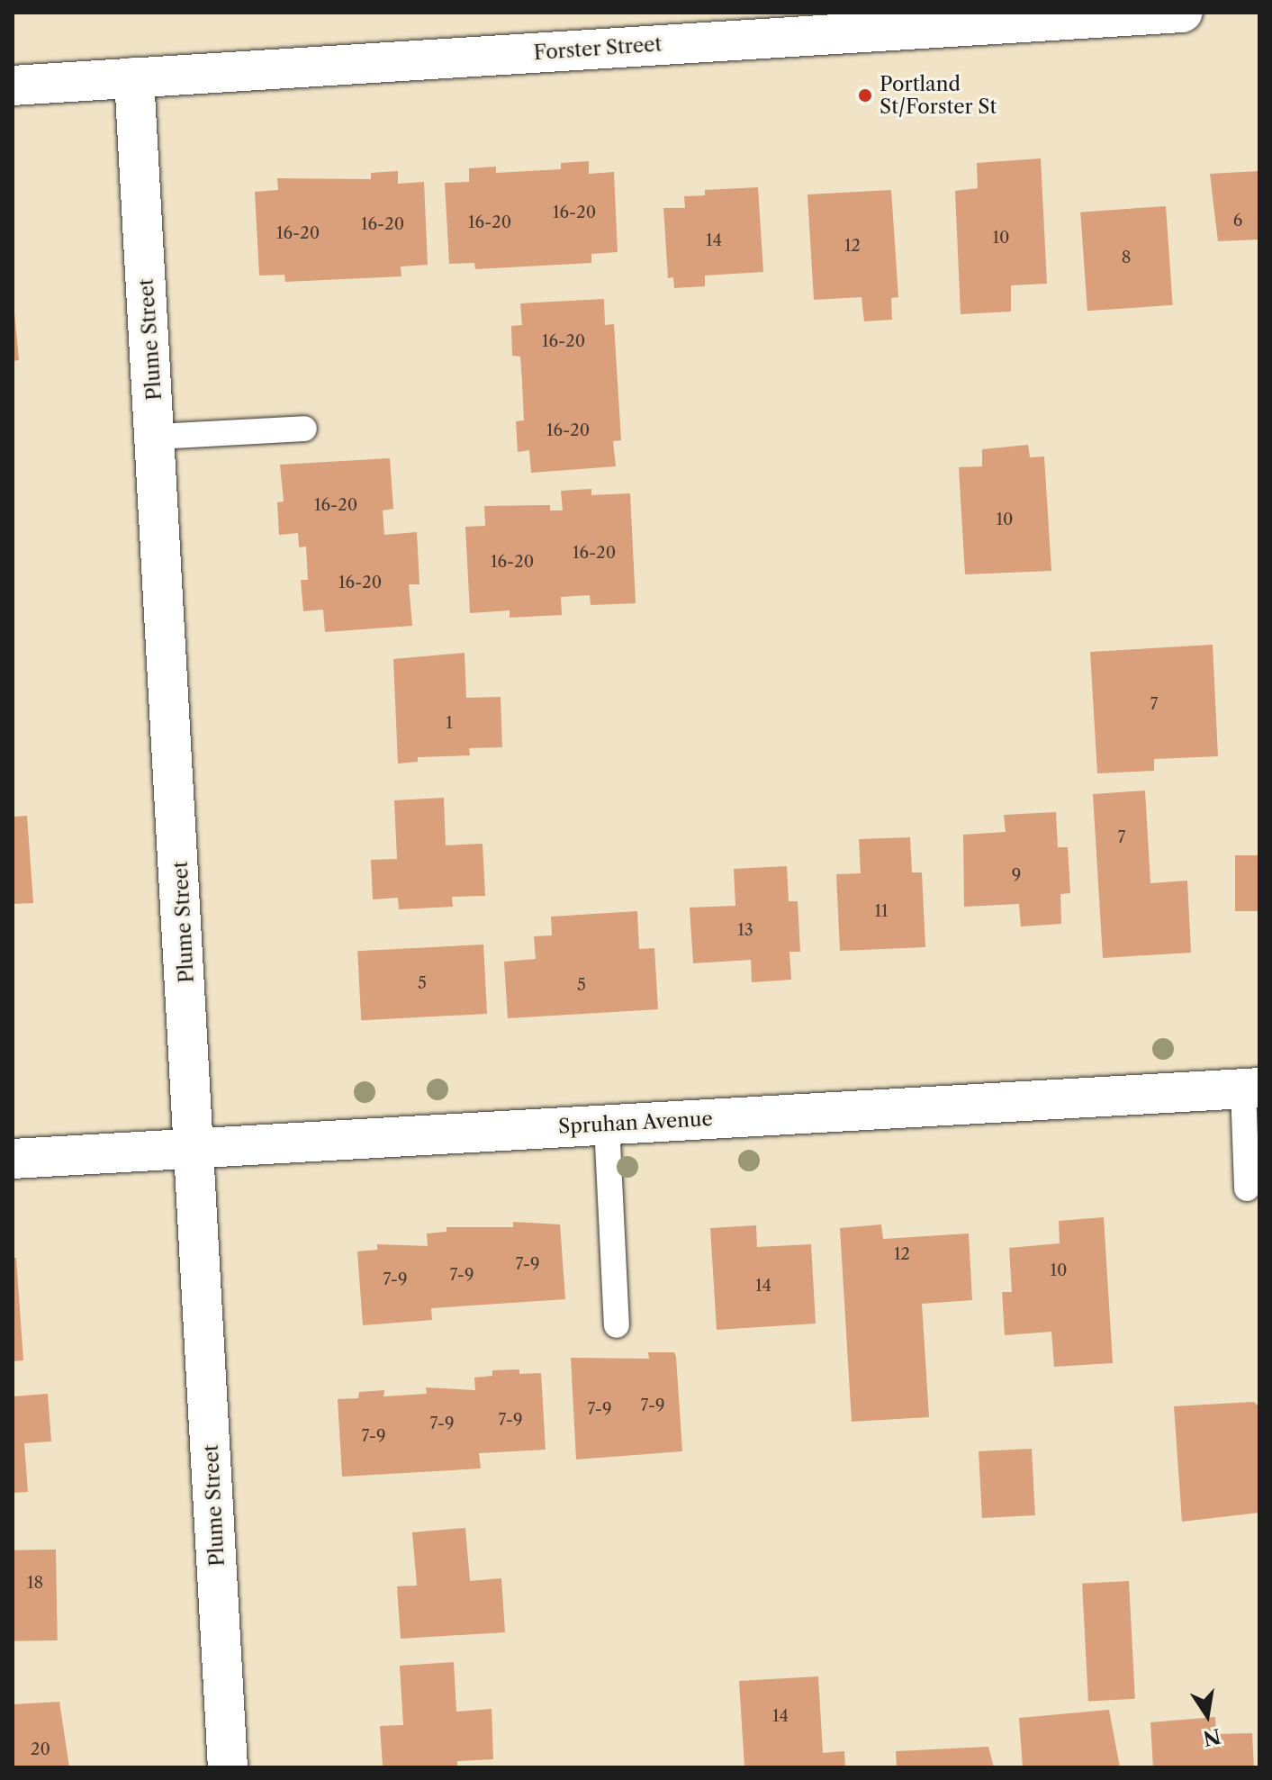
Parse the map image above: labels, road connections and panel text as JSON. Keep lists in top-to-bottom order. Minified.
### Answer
{"streets":{"street":["Forster Street","Plume Street","Spruhan Avenue"]},"crossings":[["Forster Street","Plume Street"],["Plume Street","Spruhan Avenue"]],"places":["Portland St/Forster St"],"house_numbers":["16-20","6","16-20","16-20","16-20","10","14","12","8","16-20","16-20","16-20","10","16-20","16-20","16-20","7","1","7","9","11","13","5","5","12","7-9","10","7-9","7-9","14","7-9","7-9","7-9","7-9","7-9","18","14","20"],"north":"bottom"}
